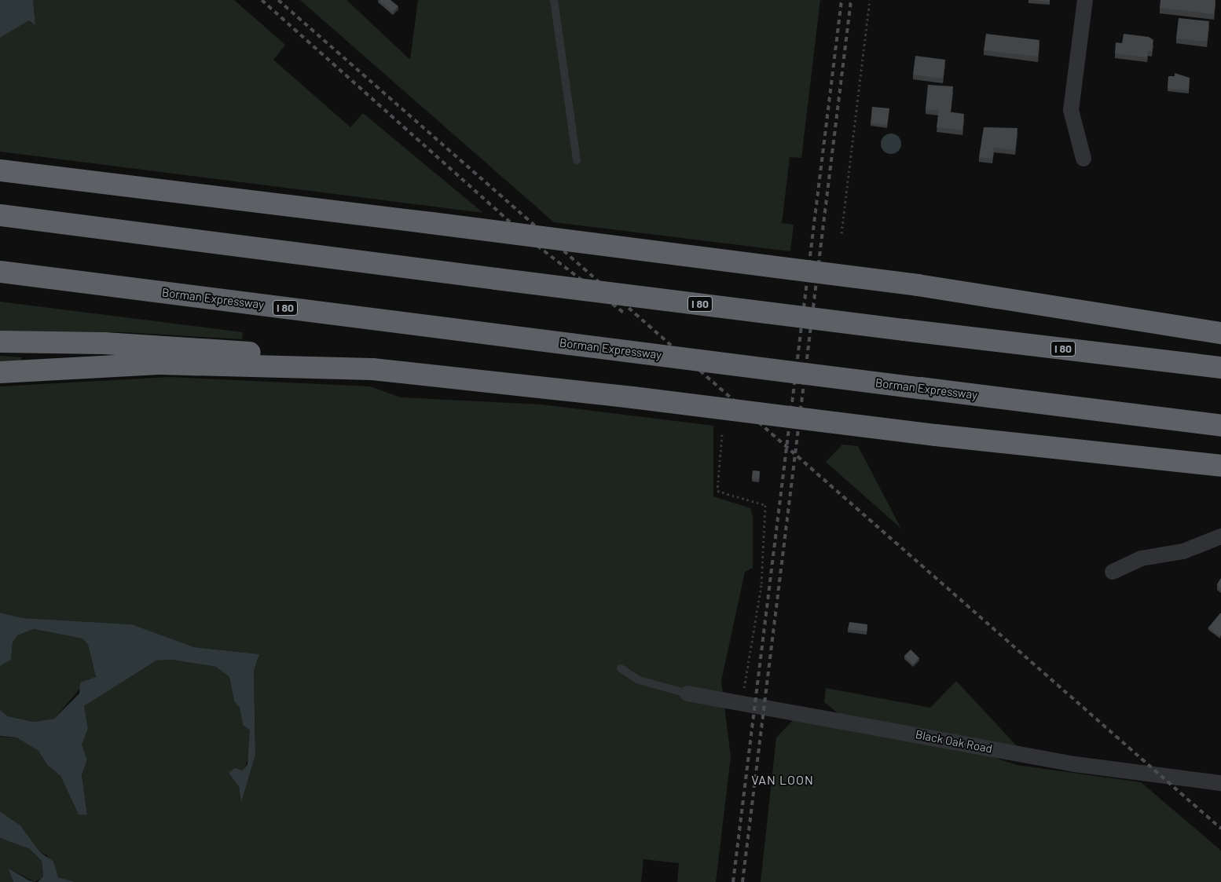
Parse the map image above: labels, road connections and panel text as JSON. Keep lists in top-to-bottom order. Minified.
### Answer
{"streets":{"highway":["Borman Expressway","I 80"],"street":["Black Oak Road"]},"districts":["VAN LOON"]}
